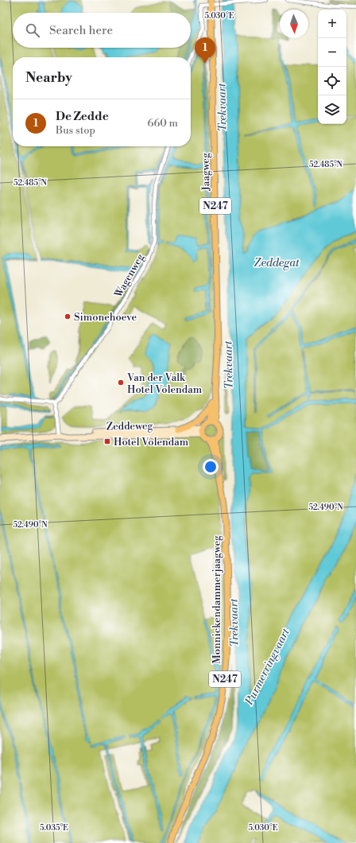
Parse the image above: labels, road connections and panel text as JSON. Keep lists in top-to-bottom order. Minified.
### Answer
{"streets":{"main road":["Jaagweg","N247","Zeddeweg","Monnickendammerjaagweg"],"street":["Wagenweg"]},"crossings":[["Jaagweg","N247"],["N247","Zeddeweg"],["N247","Monnickendammerjaagweg"],["Zeddeweg","Monnickendammerjaagweg"]],"water":["Trekvaart","Zeddegat","Purmerringvaart"],"places":{"other":["Simonehoeve","Van der Valk Hotel Volendam"],"transit":["Hotel Volendam"]},"north":"bottom","page":{"map_buttons":["+","−"],"search":"Search here","pins":"1","heading":"Nearby","list":[{"mark":"1","name":"De Zedde","note":"Bus stop","value":"660 m"}]},"coordinates":["5.030°E","52.485°N","52.490°N","5.035°E"]}
